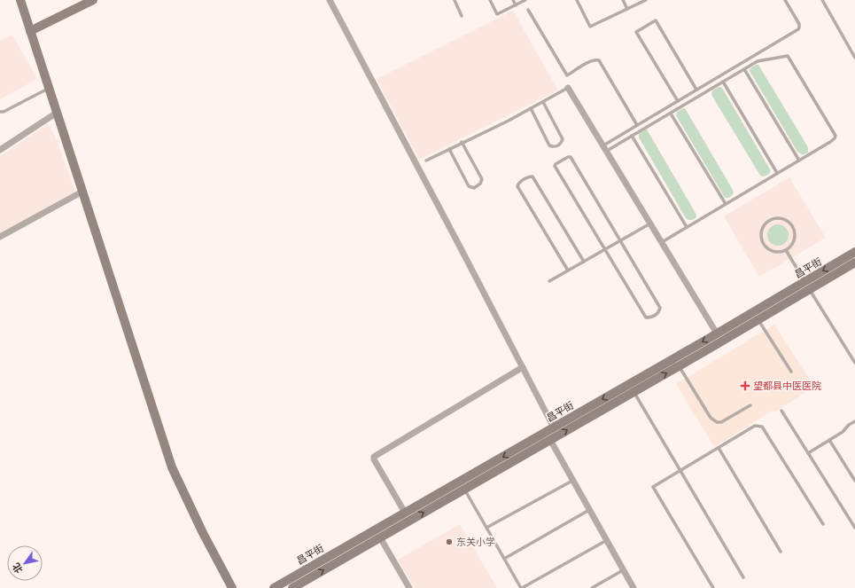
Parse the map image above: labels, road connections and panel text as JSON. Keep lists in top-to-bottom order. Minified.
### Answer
{"streets":{"street":["昌平街"]},"places":{"health":["望都县中医医院"],"other":["东关小学"]},"north":"bottom left"}
